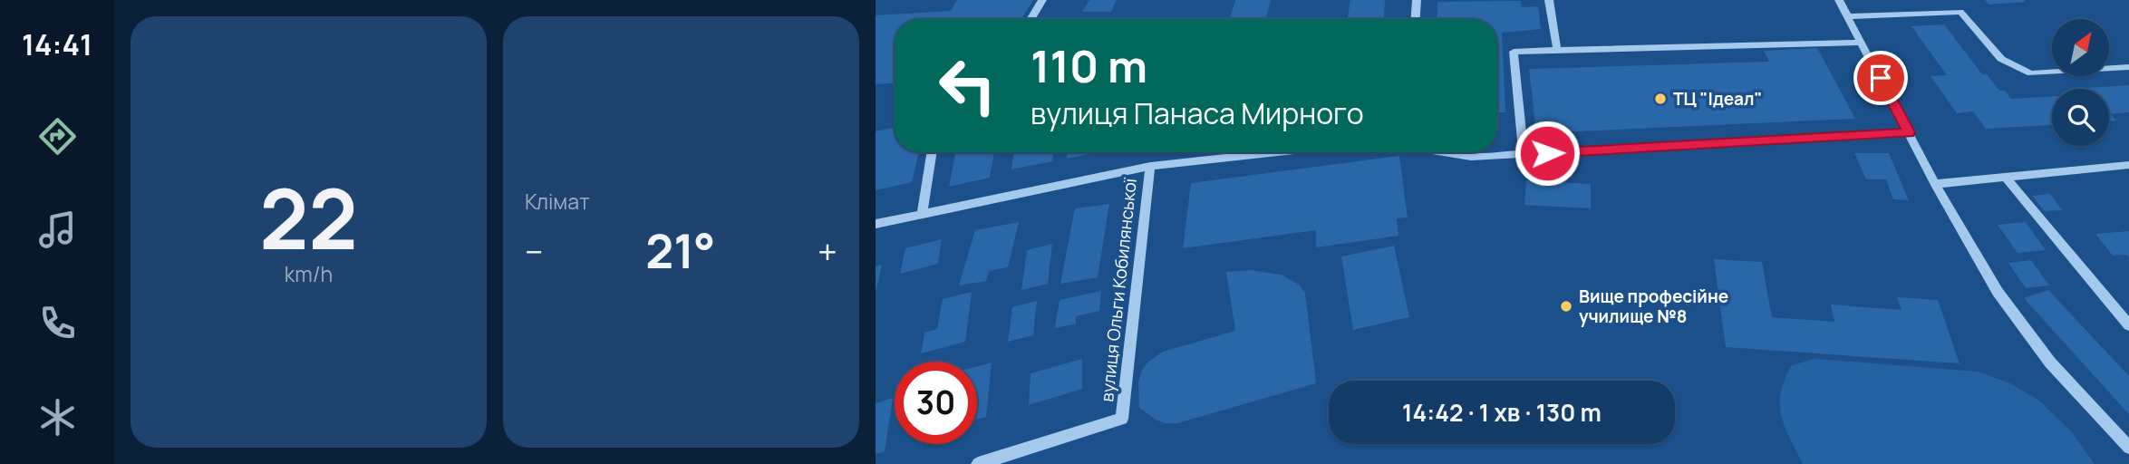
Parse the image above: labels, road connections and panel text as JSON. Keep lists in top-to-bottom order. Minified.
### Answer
{"streets":{"street":["вулиця Ольги Кобилянської"]},"places":["ТЦ \"Ідеал\"","Вище професійне училище №8"],"north":"top right","page":{"tabs":"14:41","tile":[["22","km/h"],"Клімат"],"turn":["110 m","вулиця Панаса Мирного"],"heat":["−","21°","+"],"limit":"30","trip":"14:42 · 1 хв · 130 m"}}
